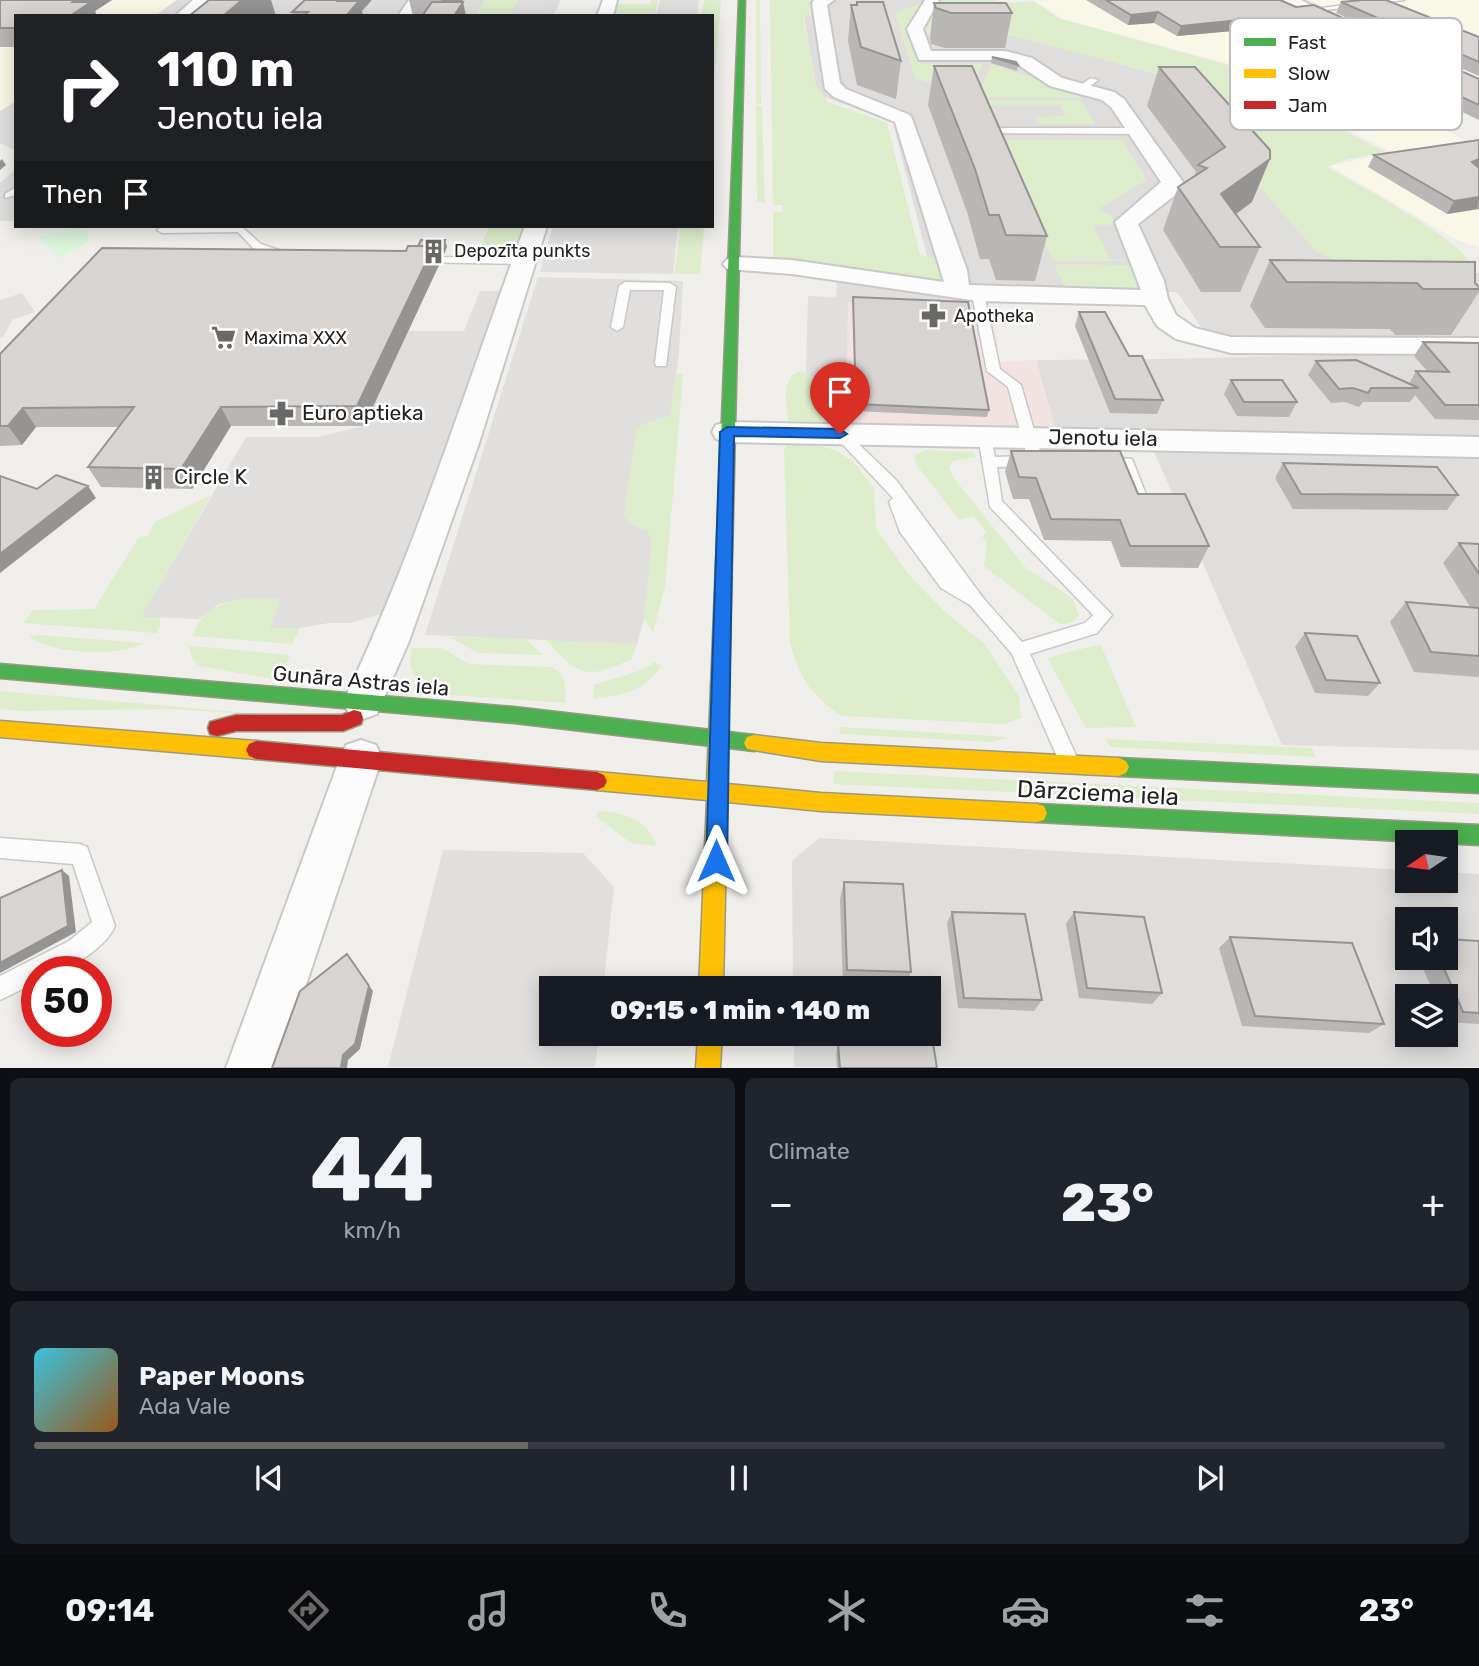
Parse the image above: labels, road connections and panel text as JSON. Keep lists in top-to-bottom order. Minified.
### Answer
{"streets":{"main road":["Gunāra Astras iela","Dārzciema iela"],"street":["Jenotu iela"]},"crossings":[["Gunāra Astras iela","Dārzciema iela"]],"places":{"building":["Depozīta punkts","Circle K"],"pharmacy":["Apotheka","Euro aptieka"],"supermarket":["Maxima XXX"]},"legend":["Fast","Slow","Jam"],"north":"left","page":{"turn":["110 m","Jenotu iela"],"then":"Then","limit":"50","trip":"09:15 · 1 min · 140 m","tile":[["44","km/h"],"Climate"],"heat":["−","23°","+"],"song":["Paper Moons","Ada Vale"],"tabs":["09:14","23°"]}}
